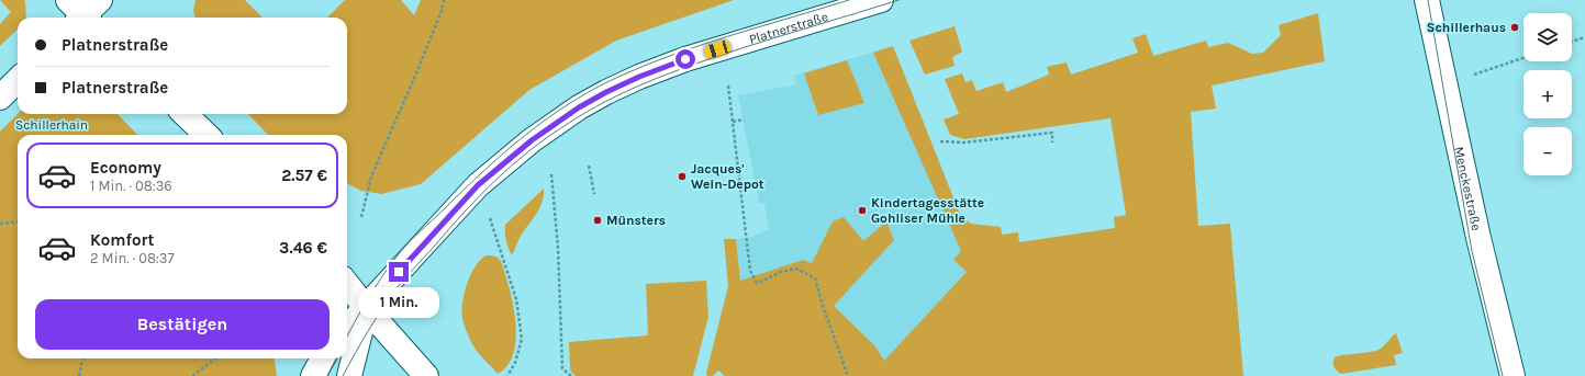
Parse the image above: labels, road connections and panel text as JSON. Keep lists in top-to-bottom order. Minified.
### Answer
{"streets":{"main road":["Platnerstraße","Menckestraße"]},"parks":["Schillerhain"],"places":["Schillerhaus","Jacques' Wein-Depot","Kindertagesstätte Gohliser Mühle","Münsters"],"page":{"map_buttons":["+","−"],"banner":["Platnerstraße","Platnerstraße"],"list":[{"name":"Economy","note":"1 Min. · 08:36","value":"2.57 €"},{"name":"Komfort","note":"2 Min. · 08:37","value":"3.46 €"}],"bubble":"1 Min.","buttons":"Bestätigen"}}
